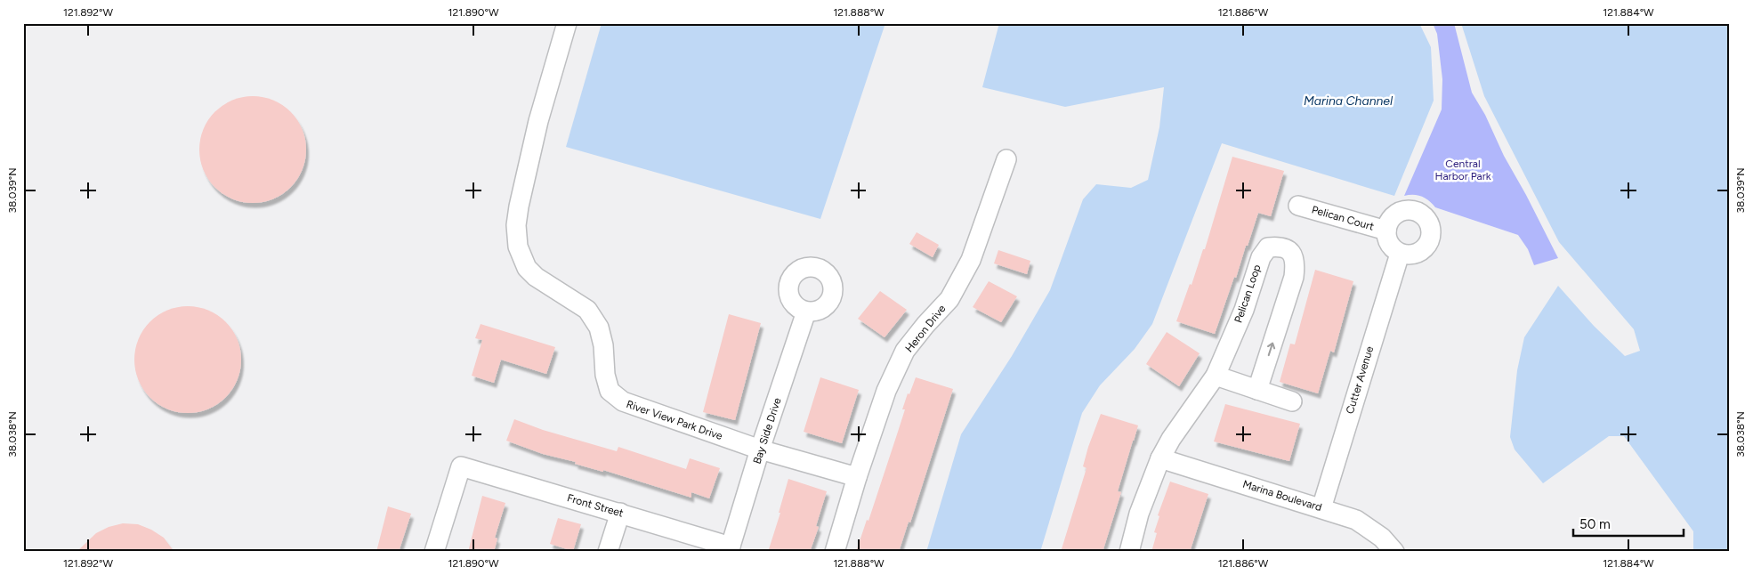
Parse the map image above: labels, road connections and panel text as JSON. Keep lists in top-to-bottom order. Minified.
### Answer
{"streets":{"street":["Pelican Court","Pelican Loop","Heron Drive","Cutter Avenue","River View Park Drive","Bay Side Drive","Marina Boulevard","Front Street"]},"crossings":[["Pelican Court","Cutter Avenue"],["Pelican Loop","Marina Boulevard"],["Heron Drive","River View Park Drive"],["Cutter Avenue","Marina Boulevard"],["River View Park Drive","Bay Side Drive"],["Bay Side Drive","Front Street"]],"water":["Marina Channel"],"parks":["Central Harbor Park"],"scale_bar":"50 m","coordinates":["121.892°W","121.890°W","121.888°W","121.886°W","121.884°W","38.039°N","38.038°N"]}
